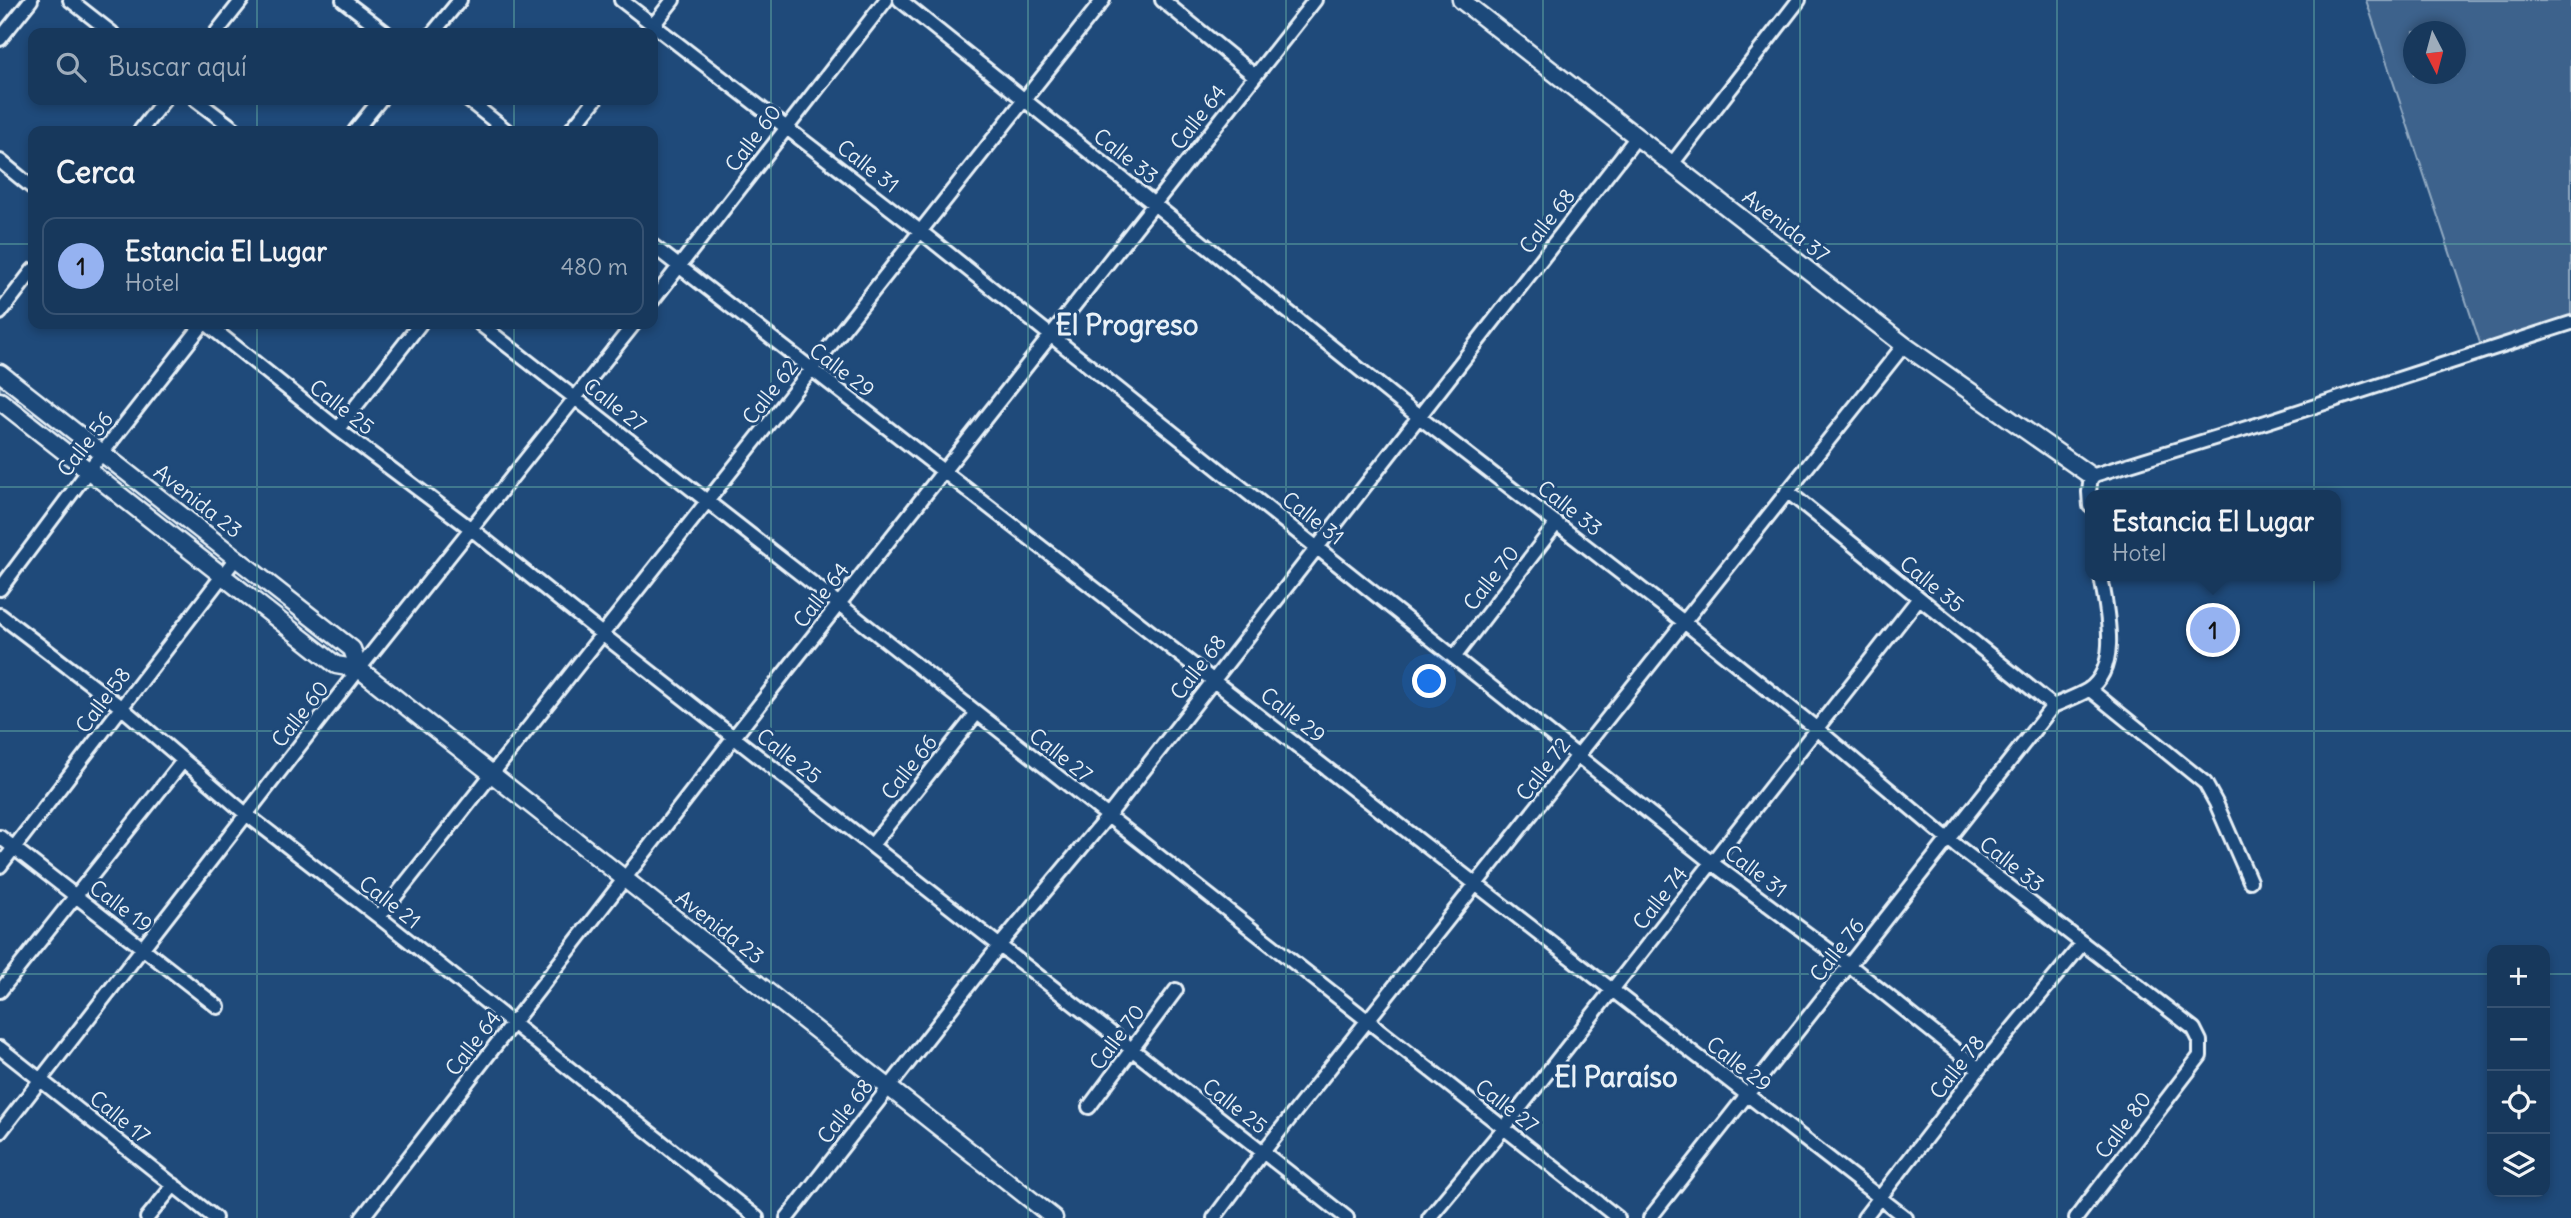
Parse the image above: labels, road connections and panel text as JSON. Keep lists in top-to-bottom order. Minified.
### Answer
{"streets":{"street":["Calle 64","Calle 60","Calle 33","Calle 31","Calle 68","Avenida 37","Calle 29","Calle 62","Calle 27","Calle 25","Calle 56","Avenida 23","Calle 70","Calle 35","Calle 58","Calle 66","Calle 72","Calle 74","Calle 21","Calle 19","Calle 76","Calle 78","Calle 17","Calle 80"]},"crossings":[["Calle 64","Calle 33"],["Calle 64","Calle 31"],["Calle 64","Calle 29"],["Calle 64","Calle 27"],["Calle 64","Calle 25"],["Calle 64","Avenida 23"],["Calle 64","Calle 21"],["Calle 60","Calle 31"],["Calle 60","Calle 29"],["Calle 60","Calle 27"],["Calle 60","Calle 25"],["Calle 60","Avenida 23"],["Calle 60","Calle 21"],["Calle 60","Calle 19"],["Calle 60","Calle 17"],["Calle 33","Calle 68"],["Calle 33","Calle 62"],["Calle 33","Calle 70"],["Calle 33","Calle 72"],["Calle 33","Calle 74"],["Calle 33","Calle 76"],["Calle 33","Calle 78"],["Calle 33","Calle 80"],["Calle 31","Calle 68"],["Calle 31","Calle 62"],["Calle 31","Calle 70"],["Calle 31","Calle 72"],["Calle 31","Calle 74"],["Calle 31","Calle 76"],["Calle 31","Calle 78"],["Calle 68","Avenida 37"],["Calle 68","Calle 29"],["Calle 68","Calle 27"],["Calle 68","Calle 25"],["Calle 68","Avenida 23"],["Avenida 37","Calle 72"],["Calle 29","Calle 62"],["Calle 29","Calle 72"],["Calle 29","Calle 74"],["Calle 29","Calle 76"],["Calle 29","Calle 78"],["Calle 62","Calle 27"],["Calle 62","Calle 25"],["Calle 62","Avenida 23"],["Calle 62","Calle 21"],["Calle 27","Calle 66"],["Calle 27","Calle 72"],["Calle 27","Calle 74"],["Calle 25","Calle 70"],["Calle 25","Calle 66"],["Calle 25","Calle 72"],["Calle 56","Avenida 23"],["Avenida 23","Calle 58"],["Calle 35","Calle 72"],["Calle 35","Calle 74"],["Calle 35","Calle 76"],["Calle 58","Calle 21"],["Calle 58","Calle 19"]],"districts":["El Progreso","El Paraíso"],"north":"bottom","page":{"search":"Buscar aquí","heading":"Cerca","list":[{"mark":"1","name":"Estancia El Lugar","note":"Hotel","value":"480 m"}],"popup":["Estancia El Lugar","Hotel"],"pins":"1","map_buttons":["+","−"]}}
